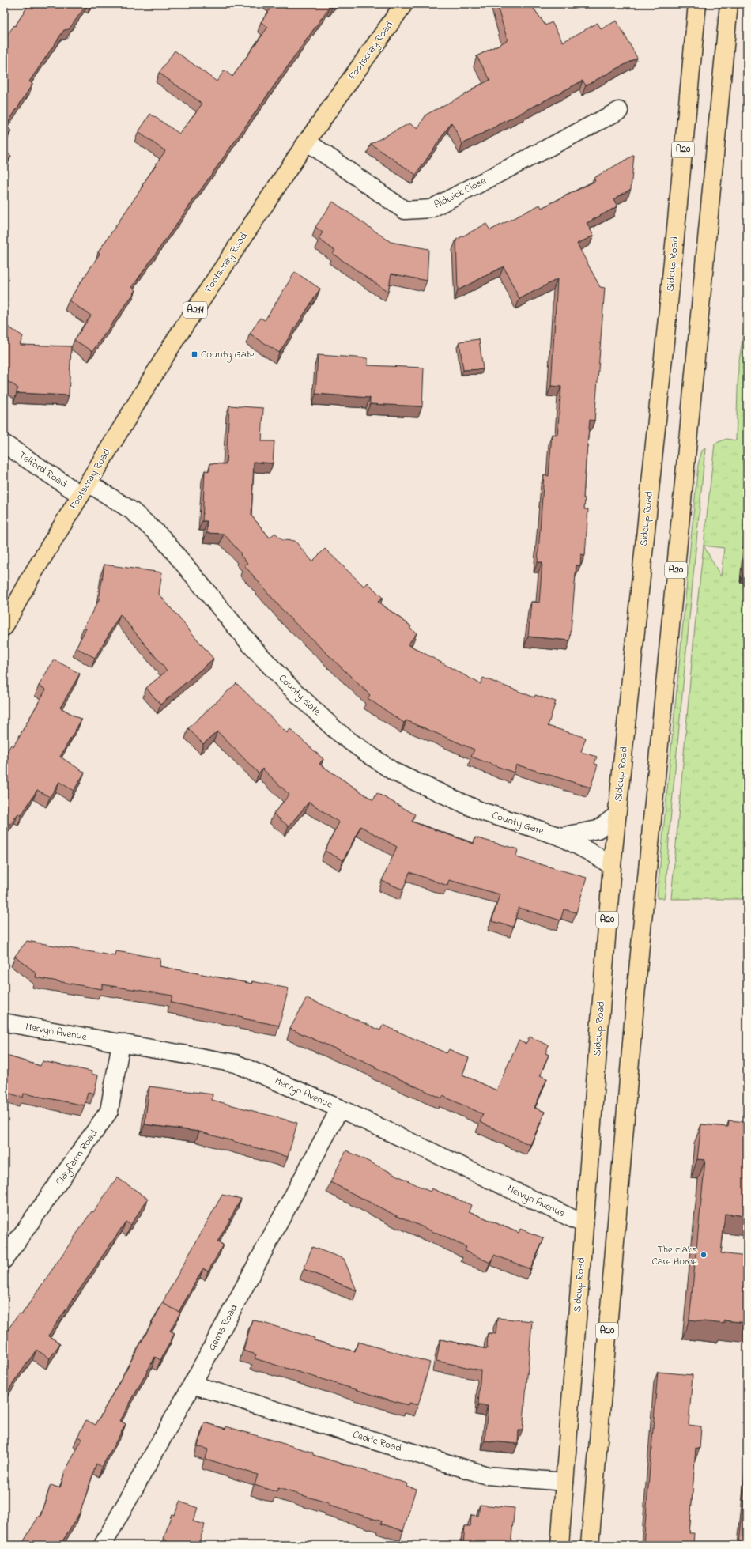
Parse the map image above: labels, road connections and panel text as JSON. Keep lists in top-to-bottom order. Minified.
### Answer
{"streets":{"main road":["Footscray Road","A20","Sidcup Road","A211"],"street":["Aldwick Close","Telford Road","County Gate","Mervyn Avenue","Clayfarm Road","Gerda Road","Cedric Road"]},"crossings":[["Footscray Road","Aldwick Close"],["Footscray Road","Telford Road"],["Footscray Road","County Gate"],["Sidcup Road","County Gate"],["Sidcup Road","Mervyn Avenue"],["Sidcup Road","Cedric Road"],["Telford Road","County Gate"],["Mervyn Avenue","Clayfarm Road"],["Mervyn Avenue","Gerda Road"],["Gerda Road","Cedric Road"]],"places":{"transit":["County Gate"],"other":["The Oaks Care Home"]}}
